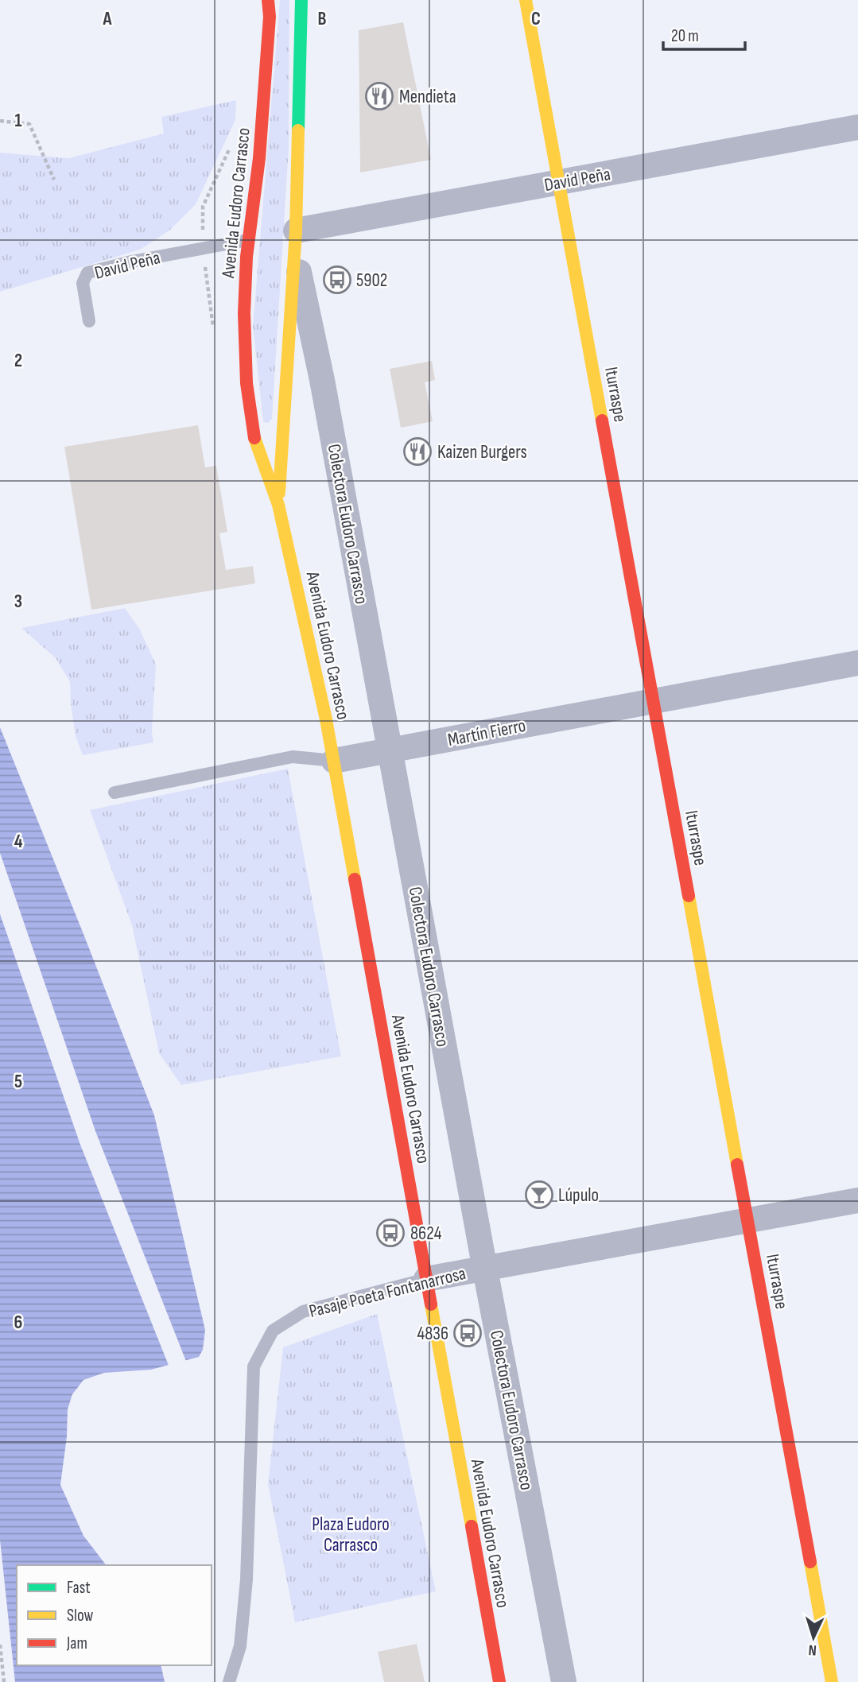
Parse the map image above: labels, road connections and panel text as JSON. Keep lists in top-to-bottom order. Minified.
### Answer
{"streets":{"main road":["Avenida Eudoro Carrasco","Iturraspe"],"street":["David Peña","Colectora Eudoro Carrasco","Martín Fierro","Pasaje Poeta Fontanarrosa"]},"crossings":[["David Peña","Avenida Eudoro Carrasco"],["David Peña","Iturraspe"],["David Peña","Colectora Eudoro Carrasco"],["Avenida Eudoro Carrasco","Colectora Eudoro Carrasco"],["Avenida Eudoro Carrasco","Martín Fierro"],["Avenida Eudoro Carrasco","Pasaje Poeta Fontanarrosa"],["Iturraspe","Martín Fierro"],["Iturraspe","Pasaje Poeta Fontanarrosa"],["Colectora Eudoro Carrasco","Martín Fierro"],["Colectora Eudoro Carrasco","Pasaje Poeta Fontanarrosa"]],"parks":["Plaza Eudoro Carrasco"],"places":{"restaurant":["Mendieta","Kaizen Burgers"],"bus stop":["5902","8624","4836"],"bar":["Lúpulo"]},"legend":["Fast","Slow","Jam"],"scale_bar":"20 m","north":"bottom","grid":{"columns":["A","B","C"],"rows":["1","2","3","4","5","6"]}}
